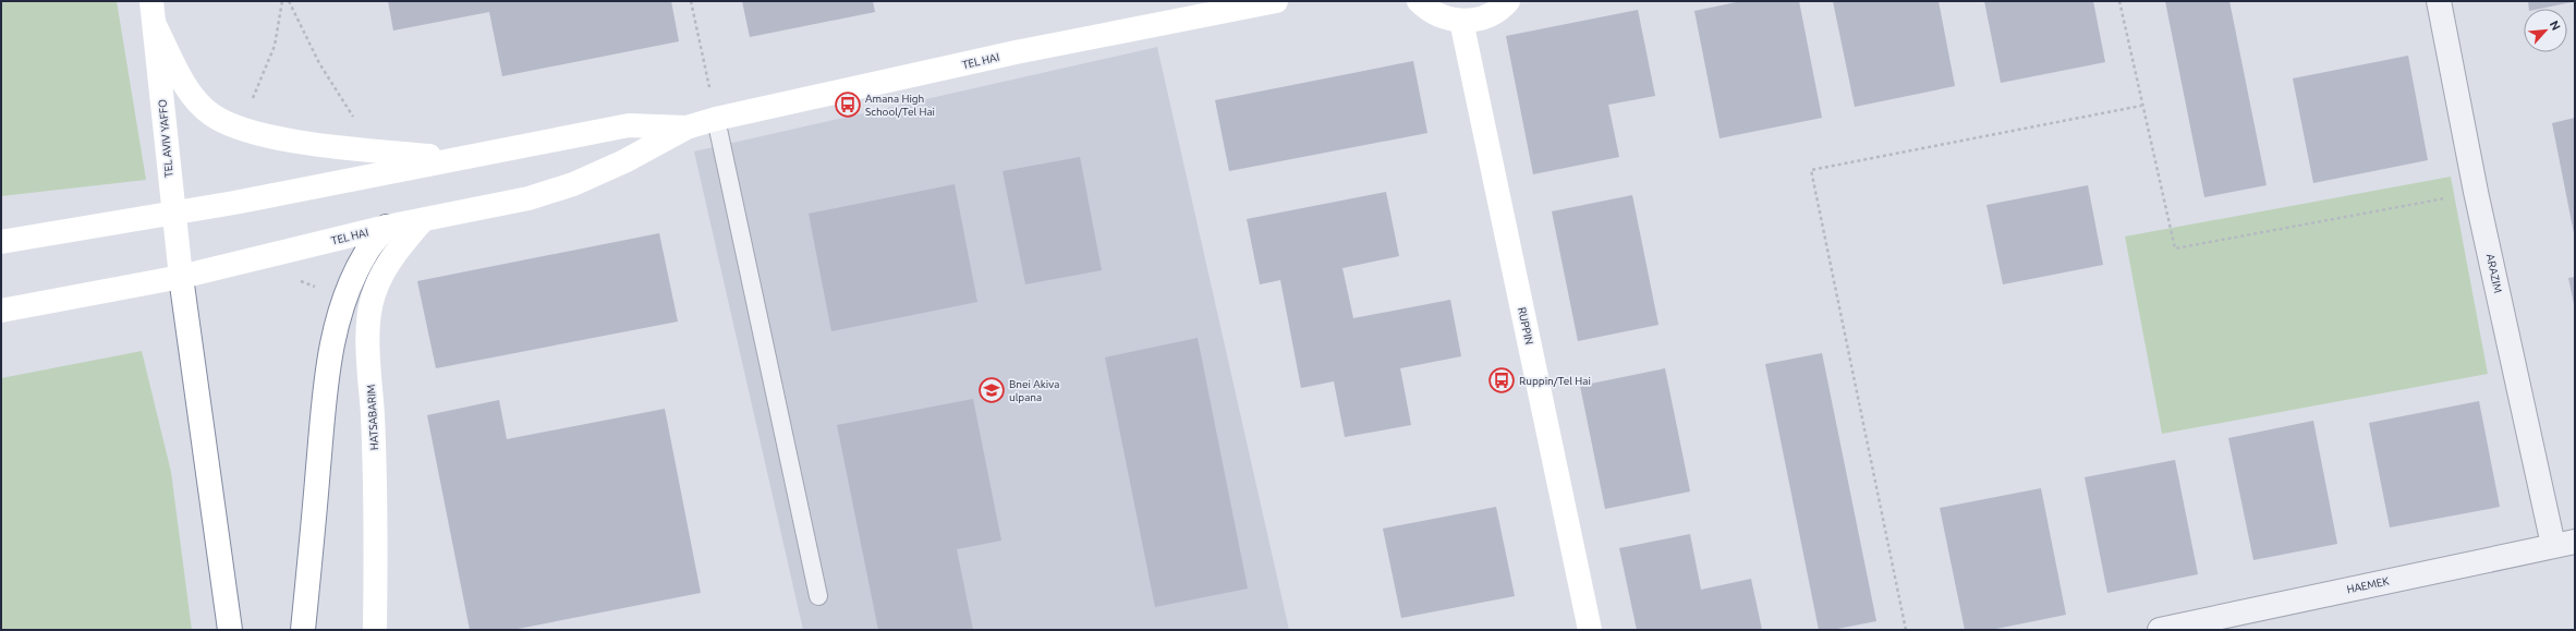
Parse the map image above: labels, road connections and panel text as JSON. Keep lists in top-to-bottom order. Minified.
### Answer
{"streets":{"main road":["TEL HAI","TEL AVIV YAFFO","RUPPIN","HATSABARIM"],"street":["ARAZIM","HAEMEK"]},"crossings":[["TEL HAI","TEL AVIV YAFFO"],["TEL HAI","HATSABARIM"],["ARAZIM","HAEMEK"]],"places":{"bus stop":["Amana High School/Tel Hai","Ruppin/Tel Hai"],"school or university":["Bnei Akiva ulpana"]},"north":"top right"}
